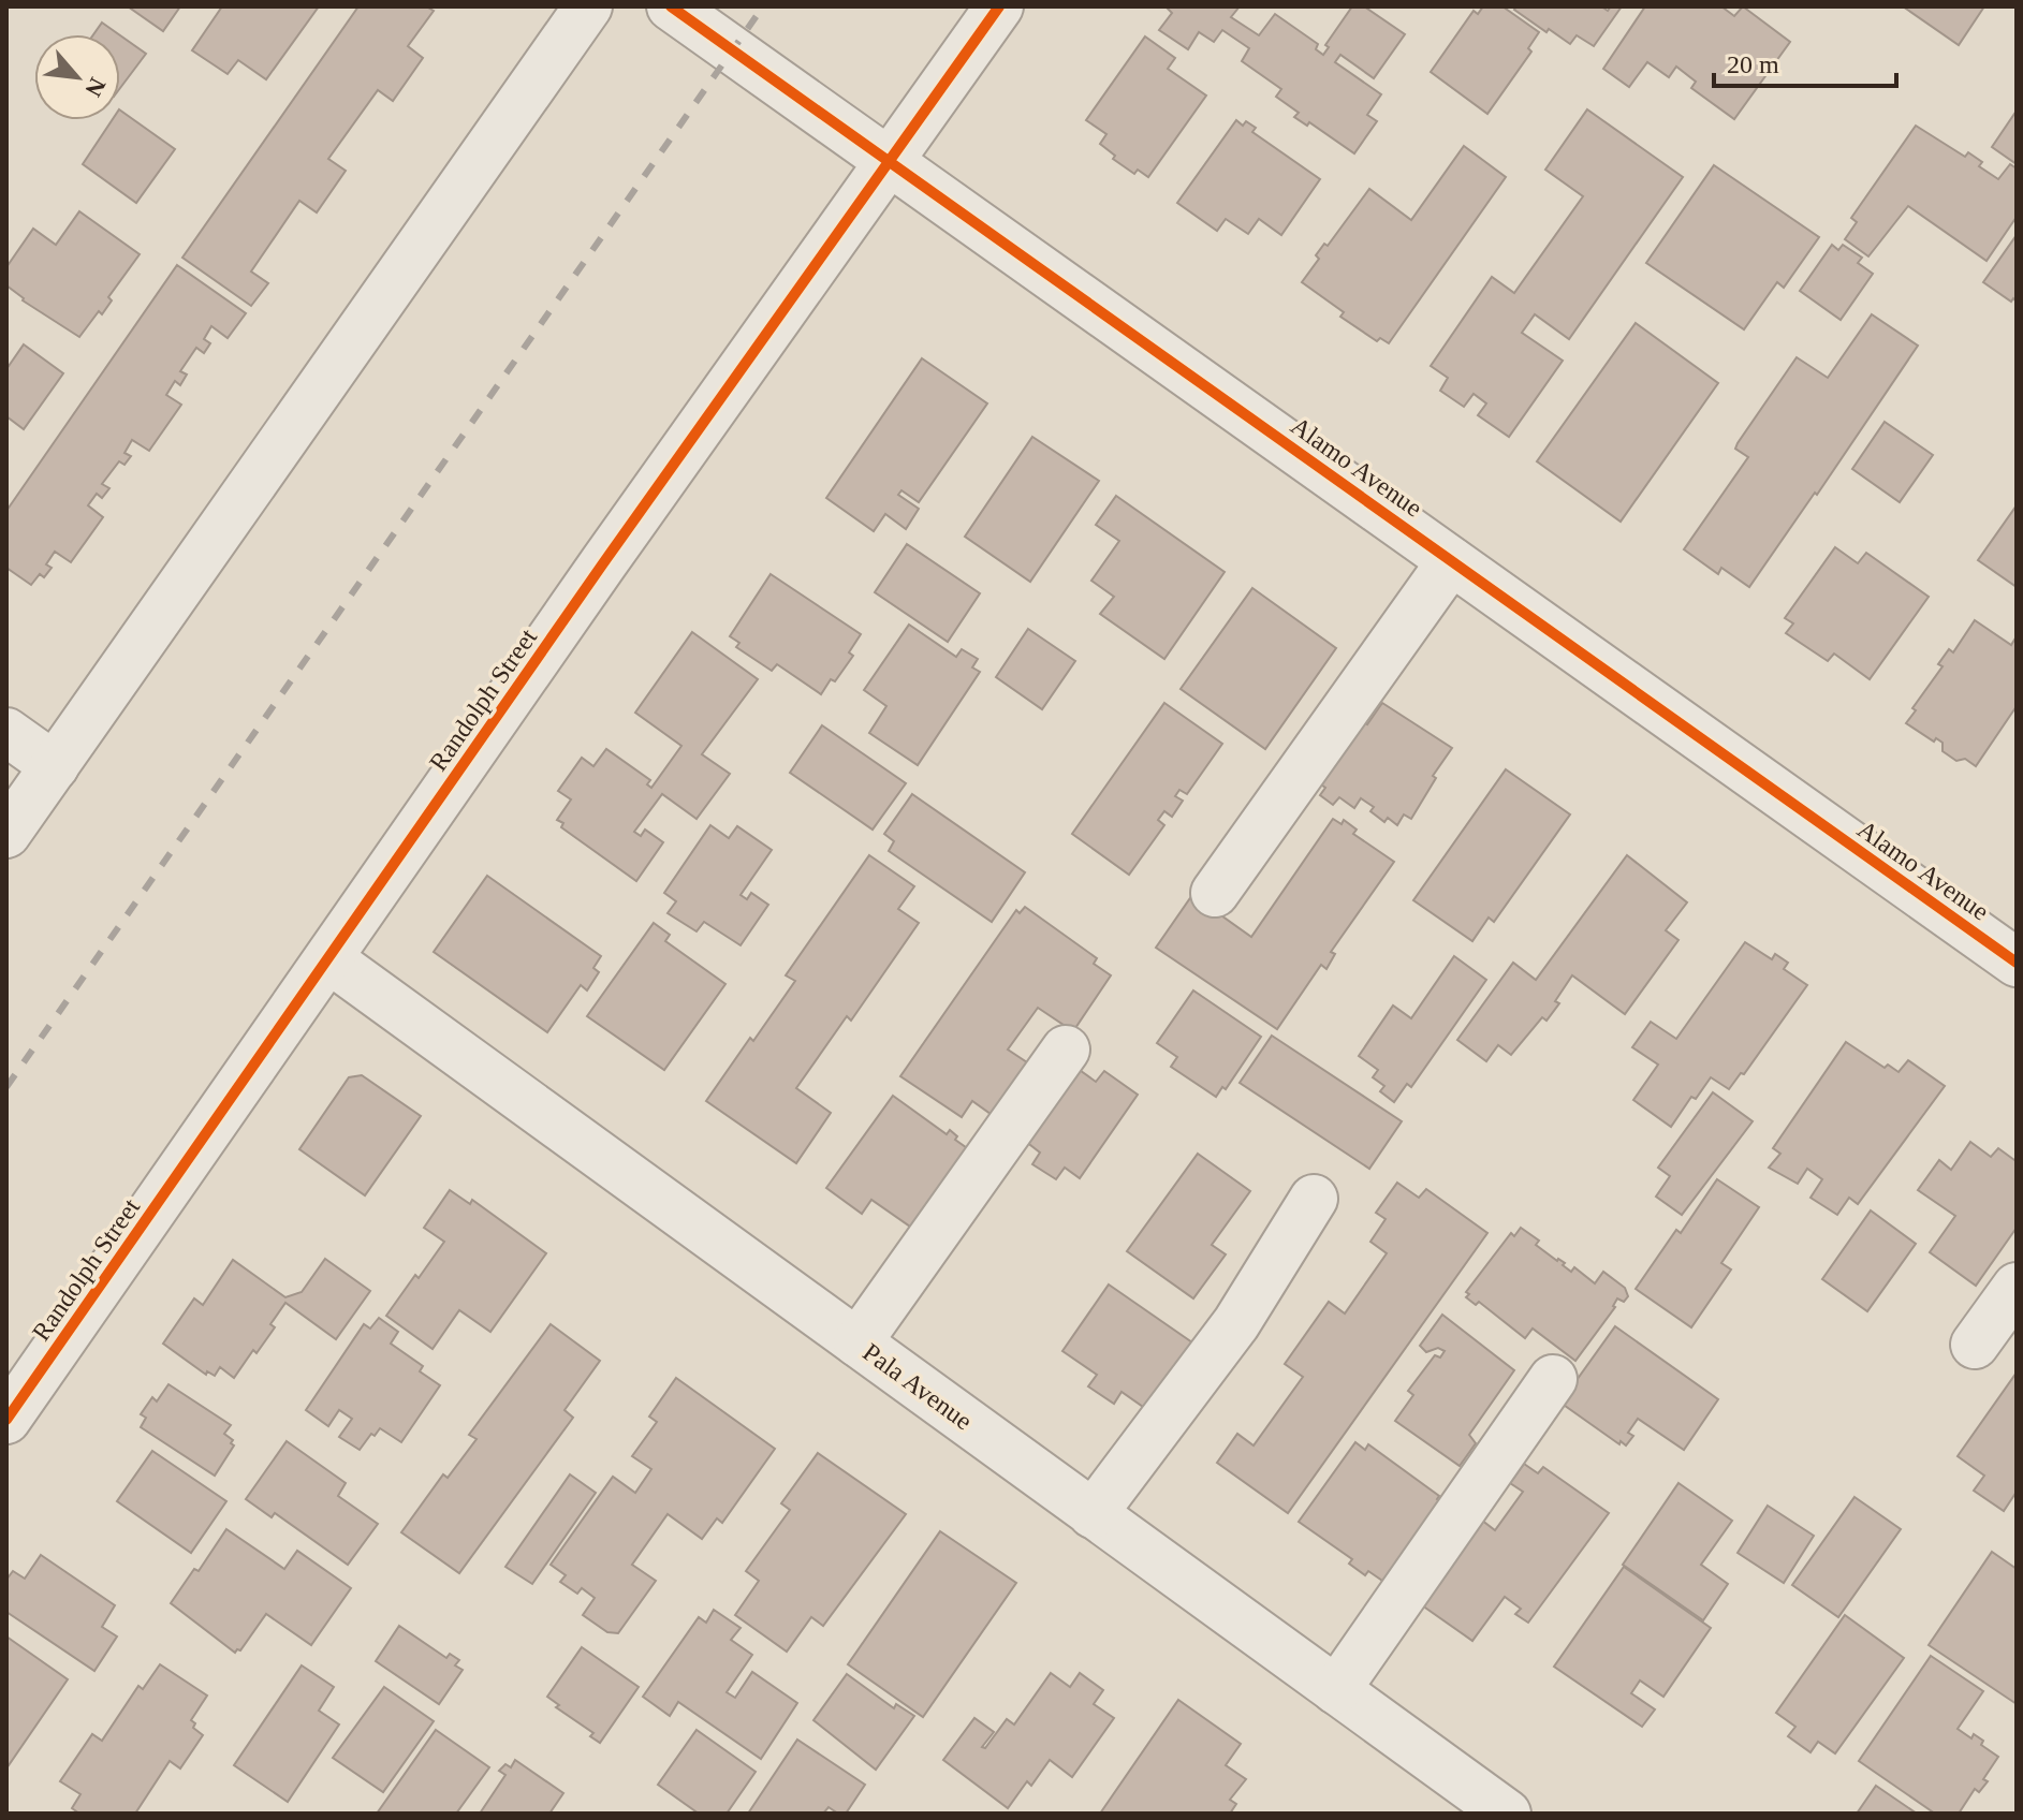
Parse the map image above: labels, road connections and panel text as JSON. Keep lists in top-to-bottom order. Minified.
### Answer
{"streets":{"street":["Alamo Avenue","Randolph Street","Pala Avenue"]},"crossings":[["Alamo Avenue","Randolph Street"],["Randolph Street","Pala Avenue"]],"scale_bar":"20 m","north":"bottom right"}
